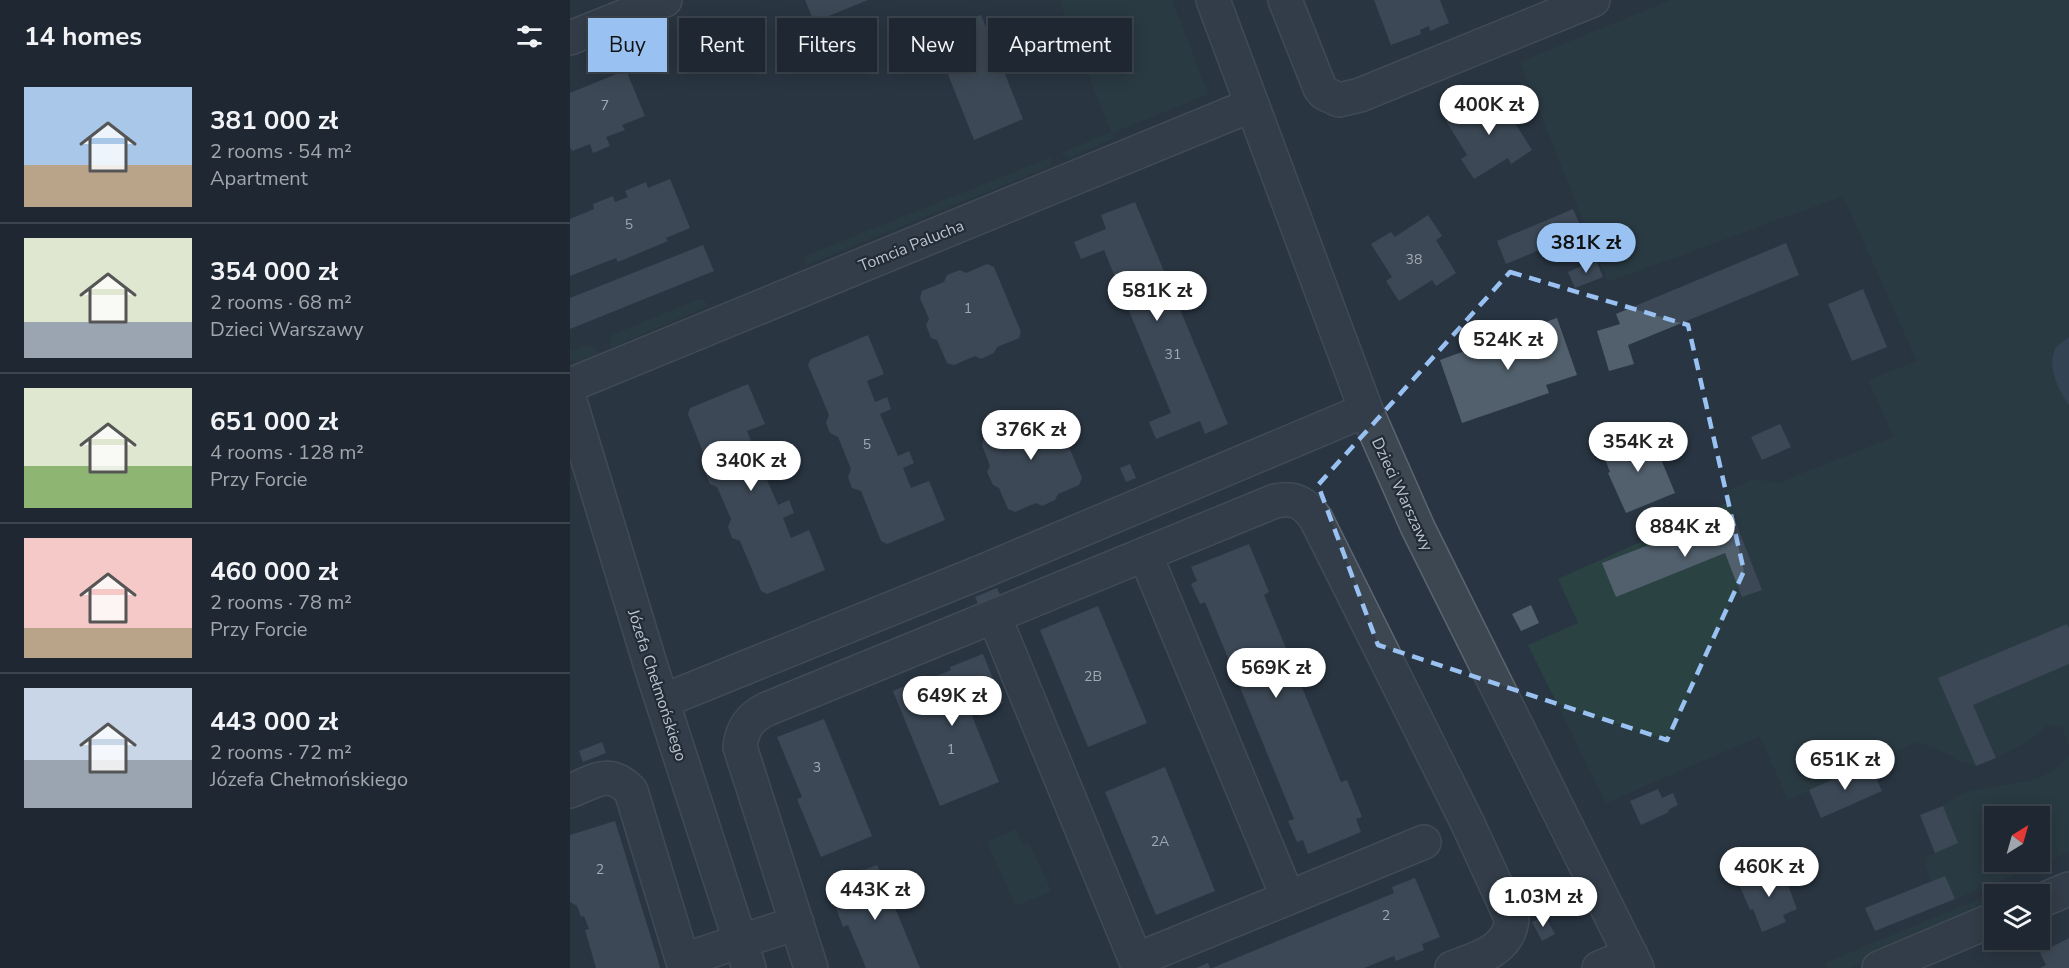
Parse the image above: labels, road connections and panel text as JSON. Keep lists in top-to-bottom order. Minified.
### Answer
{"streets":{"street":["Tomcia Palucha","Dzieci Warszawy","Józefa Chełmońskiego"]},"crossings":[["Tomcia Palucha","Dzieci Warszawy"]],"house_numbers":["7","5","38","1","31","5","2B","1","3","2A","2","2"],"north":"top right","page":{"heading":"14 homes","chip":["Buy","Rent","Filters","New","Apartment"],"list":[{"name":"381 000 zł","note":"2 rooms · 54 m² · Apartment"},{"name":"354 000 zł","note":"2 rooms · 68 m² · Dzieci Warszawy"},{"name":"651 000 zł","note":"4 rooms · 128 m² · Przy Forcie"},{"name":"460 000 zł","note":"2 rooms · 78 m² · Przy Forcie"},{"name":"443 000 zł","note":"2 rooms · 72 m² · Józefa Chełmońskiego"}],"price":["400K zł","381K zł","581K zł","524K zł","376K zł","354K zł","340K zł","884K zł","569K zł","649K zł","651K zł","460K zł","443K zł","1.03M zł"]}}
